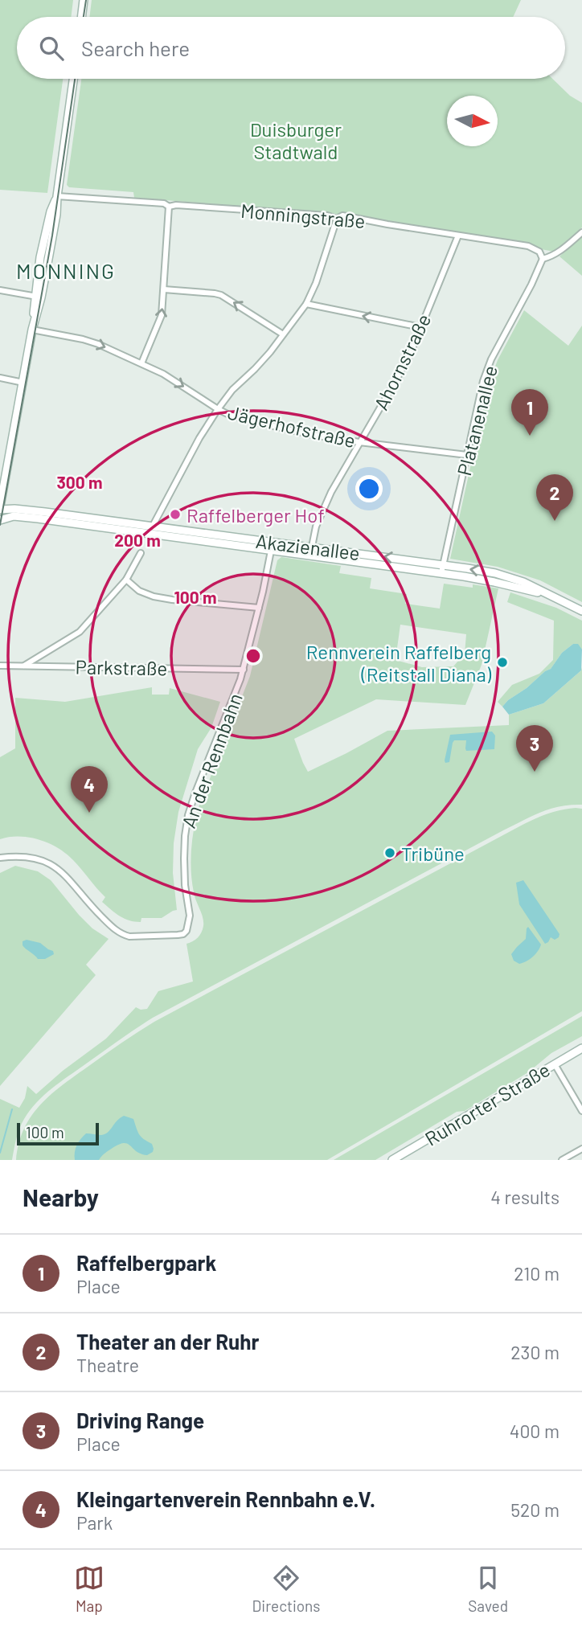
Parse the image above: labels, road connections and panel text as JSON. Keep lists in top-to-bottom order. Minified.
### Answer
{"streets":{"main road":["Akazienallee","Ruhrorter Straße"],"street":["Monningstraße","Ahornstraße","Platanenallee","Jägerhofstraße","Parkstraße","An der Rennbahn"]},"crossings":[["Monningstraße","Ahornstraße"],["Monningstraße","Platanenallee"],["Ahornstraße","Jägerhofstraße"],["Ahornstraße","Akazienallee"],["Platanenallee","Jägerhofstraße"],["Platanenallee","Akazienallee"],["Akazienallee","An der Rennbahn"],["Parkstraße","An der Rennbahn"]],"one_way":["Jägerhofstraße"],"districts":["MONNING"],"parks":["Duisburger Stadtwald"],"places":["Raffelberger Hof","Rennverein Raffelberg (Reitstall Diana)","Tribüne"],"scale_bar":"100 m","north":"right","page":{"search":"Search here","pins":["1","2","3","4"],"scale":"100 m","heading":["Nearby","4 results"],"list":[{"mark":"1","name":"Raffelbergpark","note":"Place","value":"210 m"},{"mark":"2","name":"Theater an der Ruhr","note":"Theatre","value":"230 m"},{"mark":"3","name":"Driving Range","note":"Place","value":"400 m"},{"mark":"4","name":"Kleingartenverein Rennbahn e.V.","note":"Park","value":"520 m"}],"nav":["Map","Directions","Saved"]},"rings":["300 m","200 m","100 m"]}
